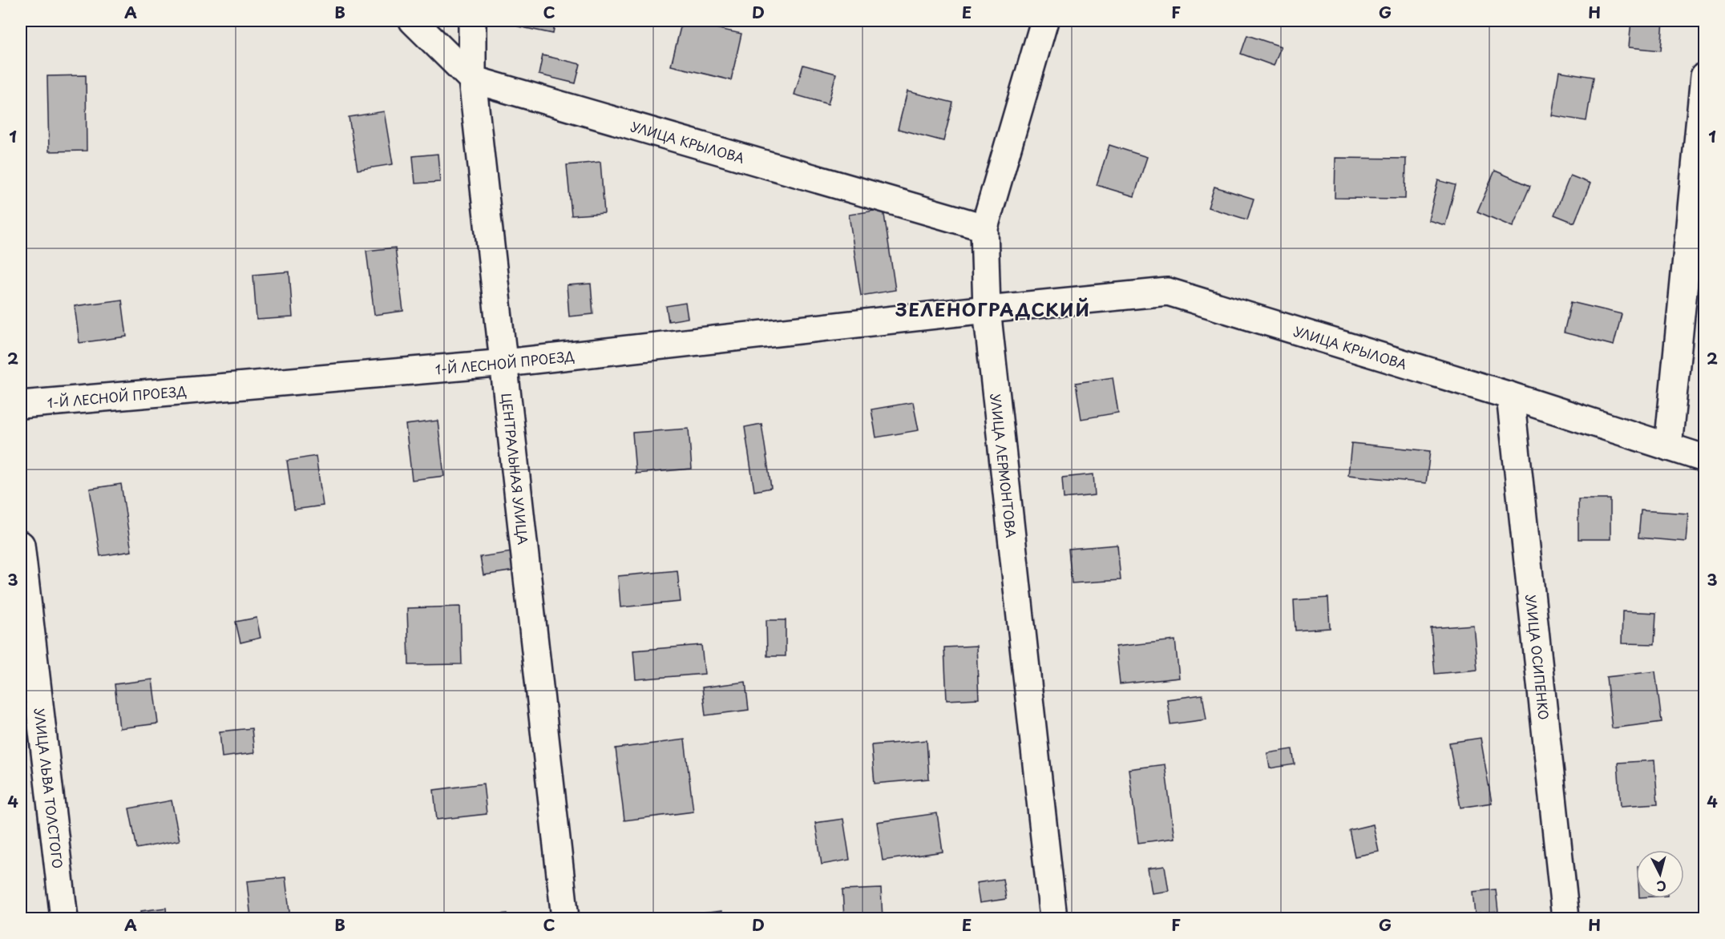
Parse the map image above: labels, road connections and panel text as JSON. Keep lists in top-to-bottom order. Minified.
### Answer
{"streets":{"street":["УЛИЦА КРЫЛОВА","1-Й ЛЕСНОЙ ПРОЕЗД","УЛИЦА ЛЕРМОНТОВА","ЦЕНТРАЛЬНАЯ УЛИЦА","УЛИЦА ОСИПЕНКО","УЛИЦА ЛЬВА ТОЛСТОГО"]},"crossings":[["УЛИЦА КРЫЛОВА","1-Й ЛЕСНОЙ ПРОЕЗД"],["УЛИЦА КРЫЛОВА","УЛИЦА ЛЕРМОНТОВА"],["УЛИЦА КРЫЛОВА","ЦЕНТРАЛЬНАЯ УЛИЦА"],["УЛИЦА КРЫЛОВА","УЛИЦА ОСИПЕНКО"],["1-Й ЛЕСНОЙ ПРОЕЗД","УЛИЦА ЛЕРМОНТОВА"],["1-Й ЛЕСНОЙ ПРОЕЗД","ЦЕНТРАЛЬНАЯ УЛИЦА"]],"districts":["ЗЕЛЕНОГРАДСКИЙ"],"north":"bottom","grid":{"columns":["A","B","C","D","E","F","G","H"],"rows":["1","2","3","4"]}}
